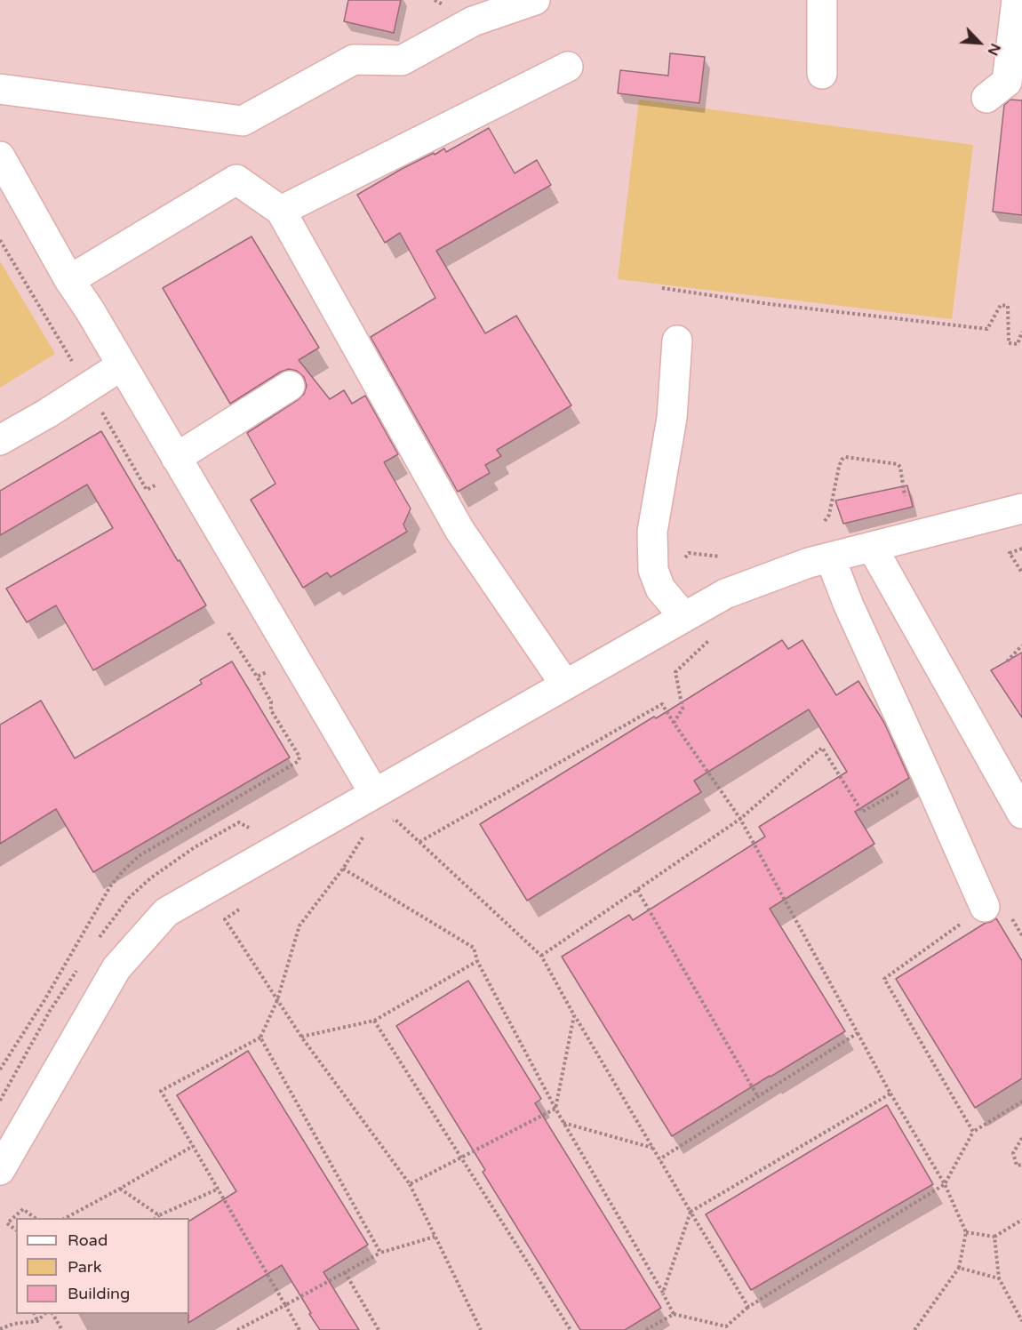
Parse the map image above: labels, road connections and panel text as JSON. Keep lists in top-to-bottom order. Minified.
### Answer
{"legend":["Road","Park","Building"],"north":"bottom right"}
